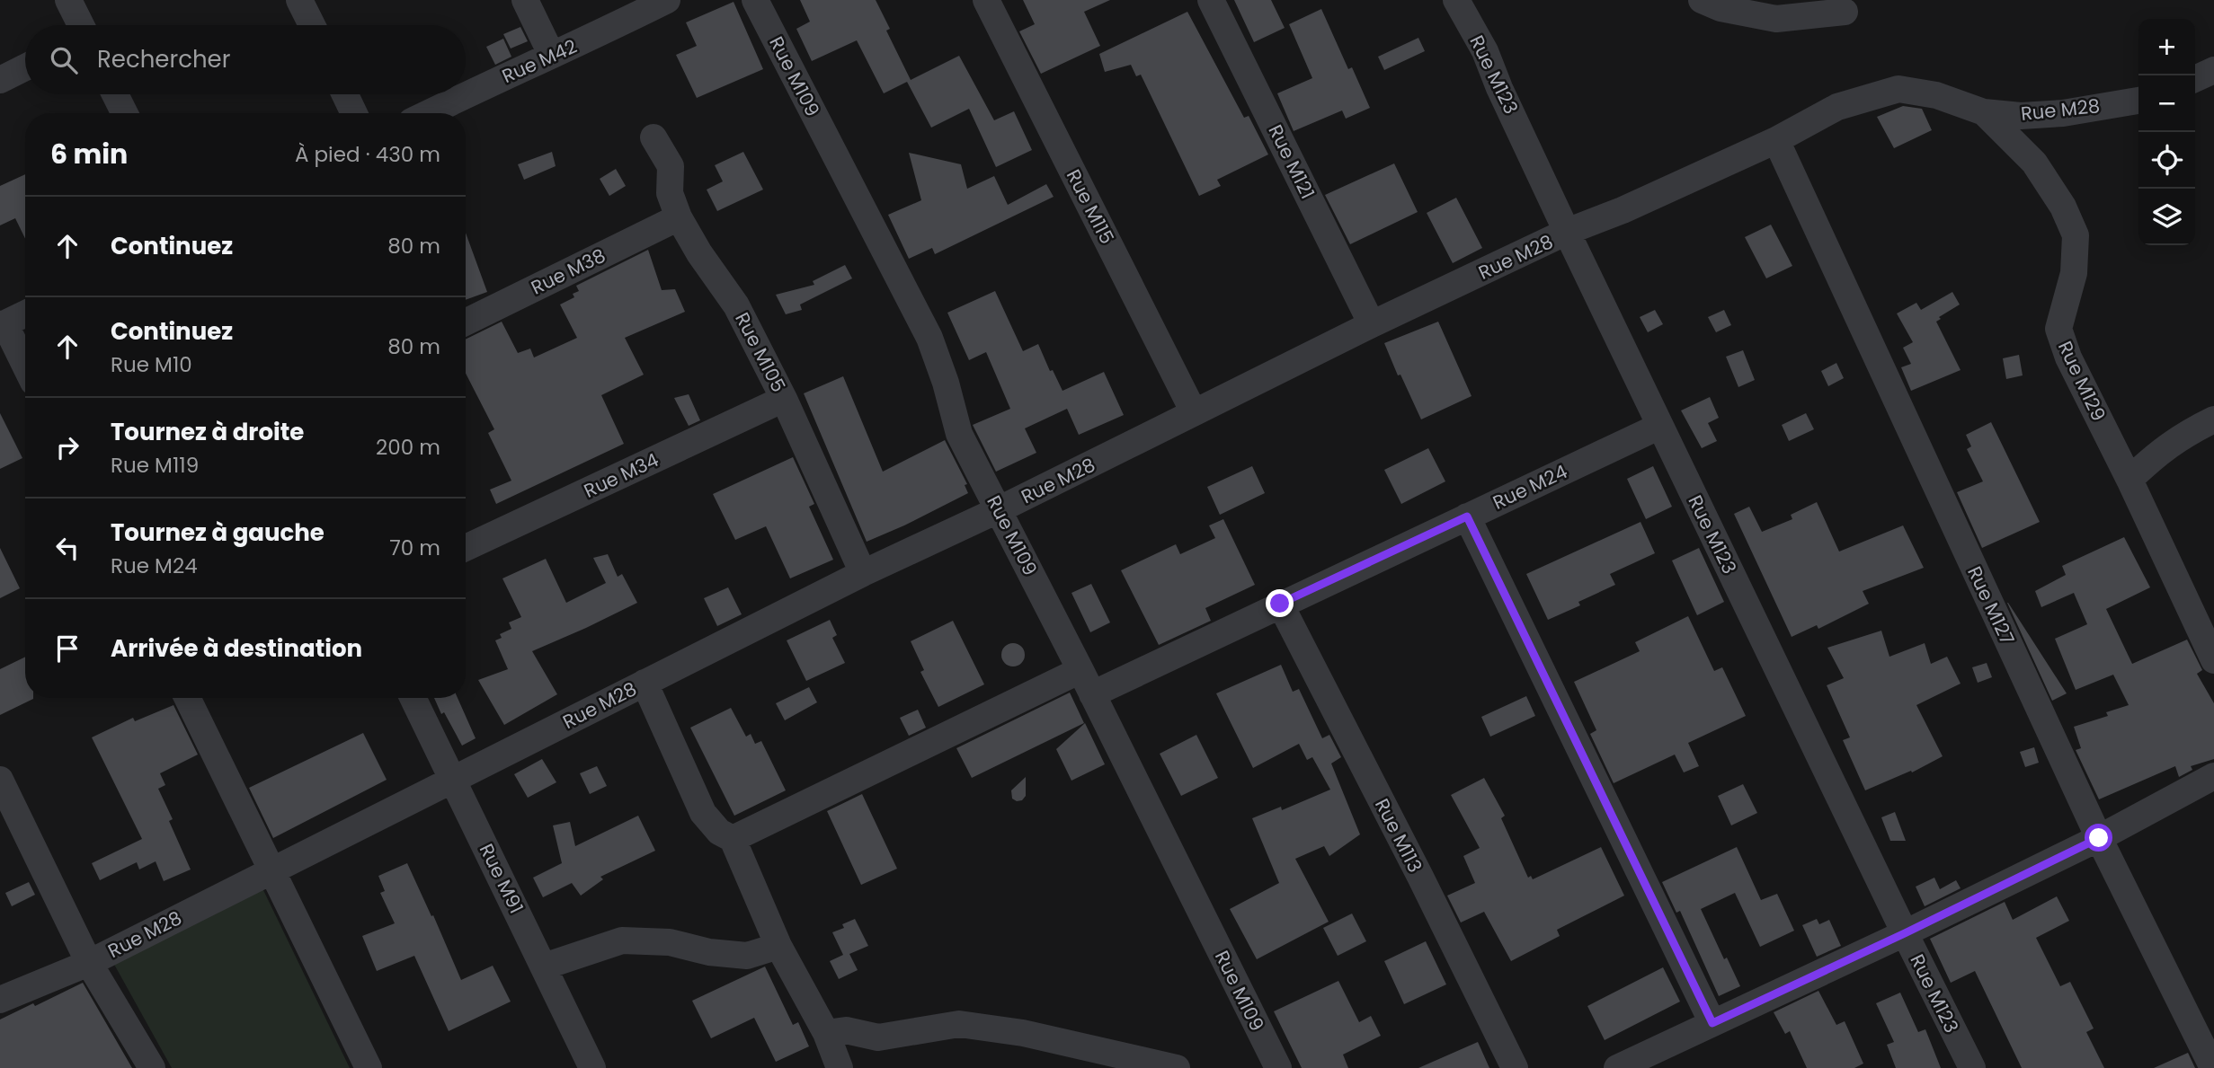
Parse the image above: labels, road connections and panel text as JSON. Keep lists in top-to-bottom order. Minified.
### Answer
{"streets":{"street":["Rue M42","Rue M123","Rue M109","Rue M28","Rue M121","Rue M115","Rue M38","Rue M105","Rue M129","Rue M34","Rue M24","Rue M127","Rue M113","Rue M91"]},"crossings":[["Rue M123","Rue M28"],["Rue M123","Rue M24"],["Rue M109","Rue M28"],["Rue M109","Rue M24"],["Rue M28","Rue M121"],["Rue M28","Rue M115"],["Rue M28","Rue M105"],["Rue M28","Rue M129"],["Rue M28","Rue M127"],["Rue M28","Rue M91"],["Rue M38","Rue M105"],["Rue M105","Rue M34"],["Rue M24","Rue M113"]],"page":{"map_buttons":["+","−"],"search":"Rechercher","heading":["6 min","À pied · 430 m"],"list":[["Continuez","80 m"],["Continuez","Rue M10","80 m"],["Tournez à droite","Rue M119","200 m"],["Tournez à gauche","Rue M24","70 m"],"Arrivée à destination"]}}
